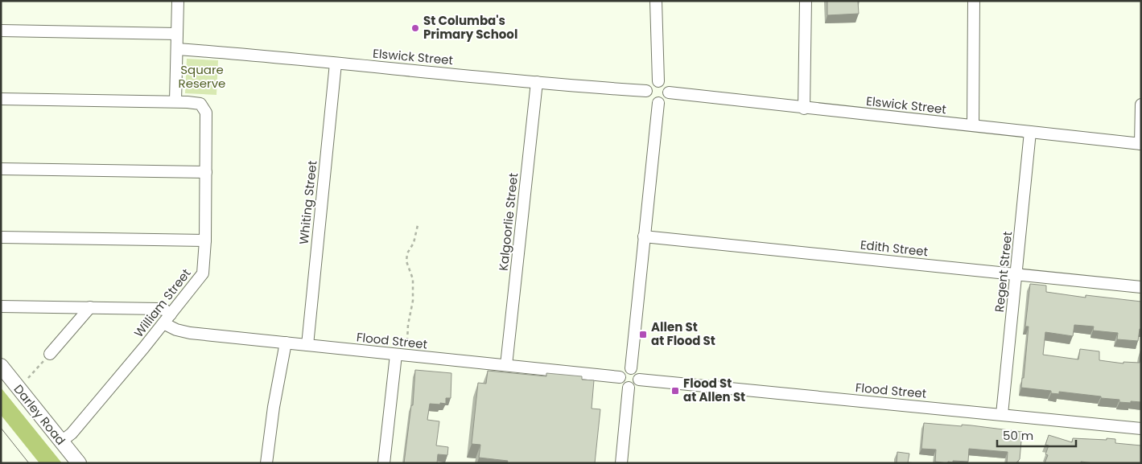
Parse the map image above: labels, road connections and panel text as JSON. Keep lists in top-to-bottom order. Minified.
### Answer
{"streets":{"main road":["Darley Road"],"street":["Elswick Street","Whiting Street","Kalgoorlie Street","Edith Street","Regent Street","William Street","Flood Street"]},"crossings":[["Elswick Street","Whiting Street"],["Elswick Street","Kalgoorlie Street"],["Elswick Street","Regent Street"],["Whiting Street","Flood Street"],["Kalgoorlie Street","Flood Street"],["Edith Street","Regent Street"],["Regent Street","Flood Street"],["William Street","Flood Street"],["William Street","Darley Road"]],"parks":["Square Reserve"],"places":{"other":["St Columba's Primary School"],"transit":["Allen St at Flood St","Flood St at Allen St"]},"scale_bar":"50 m"}
